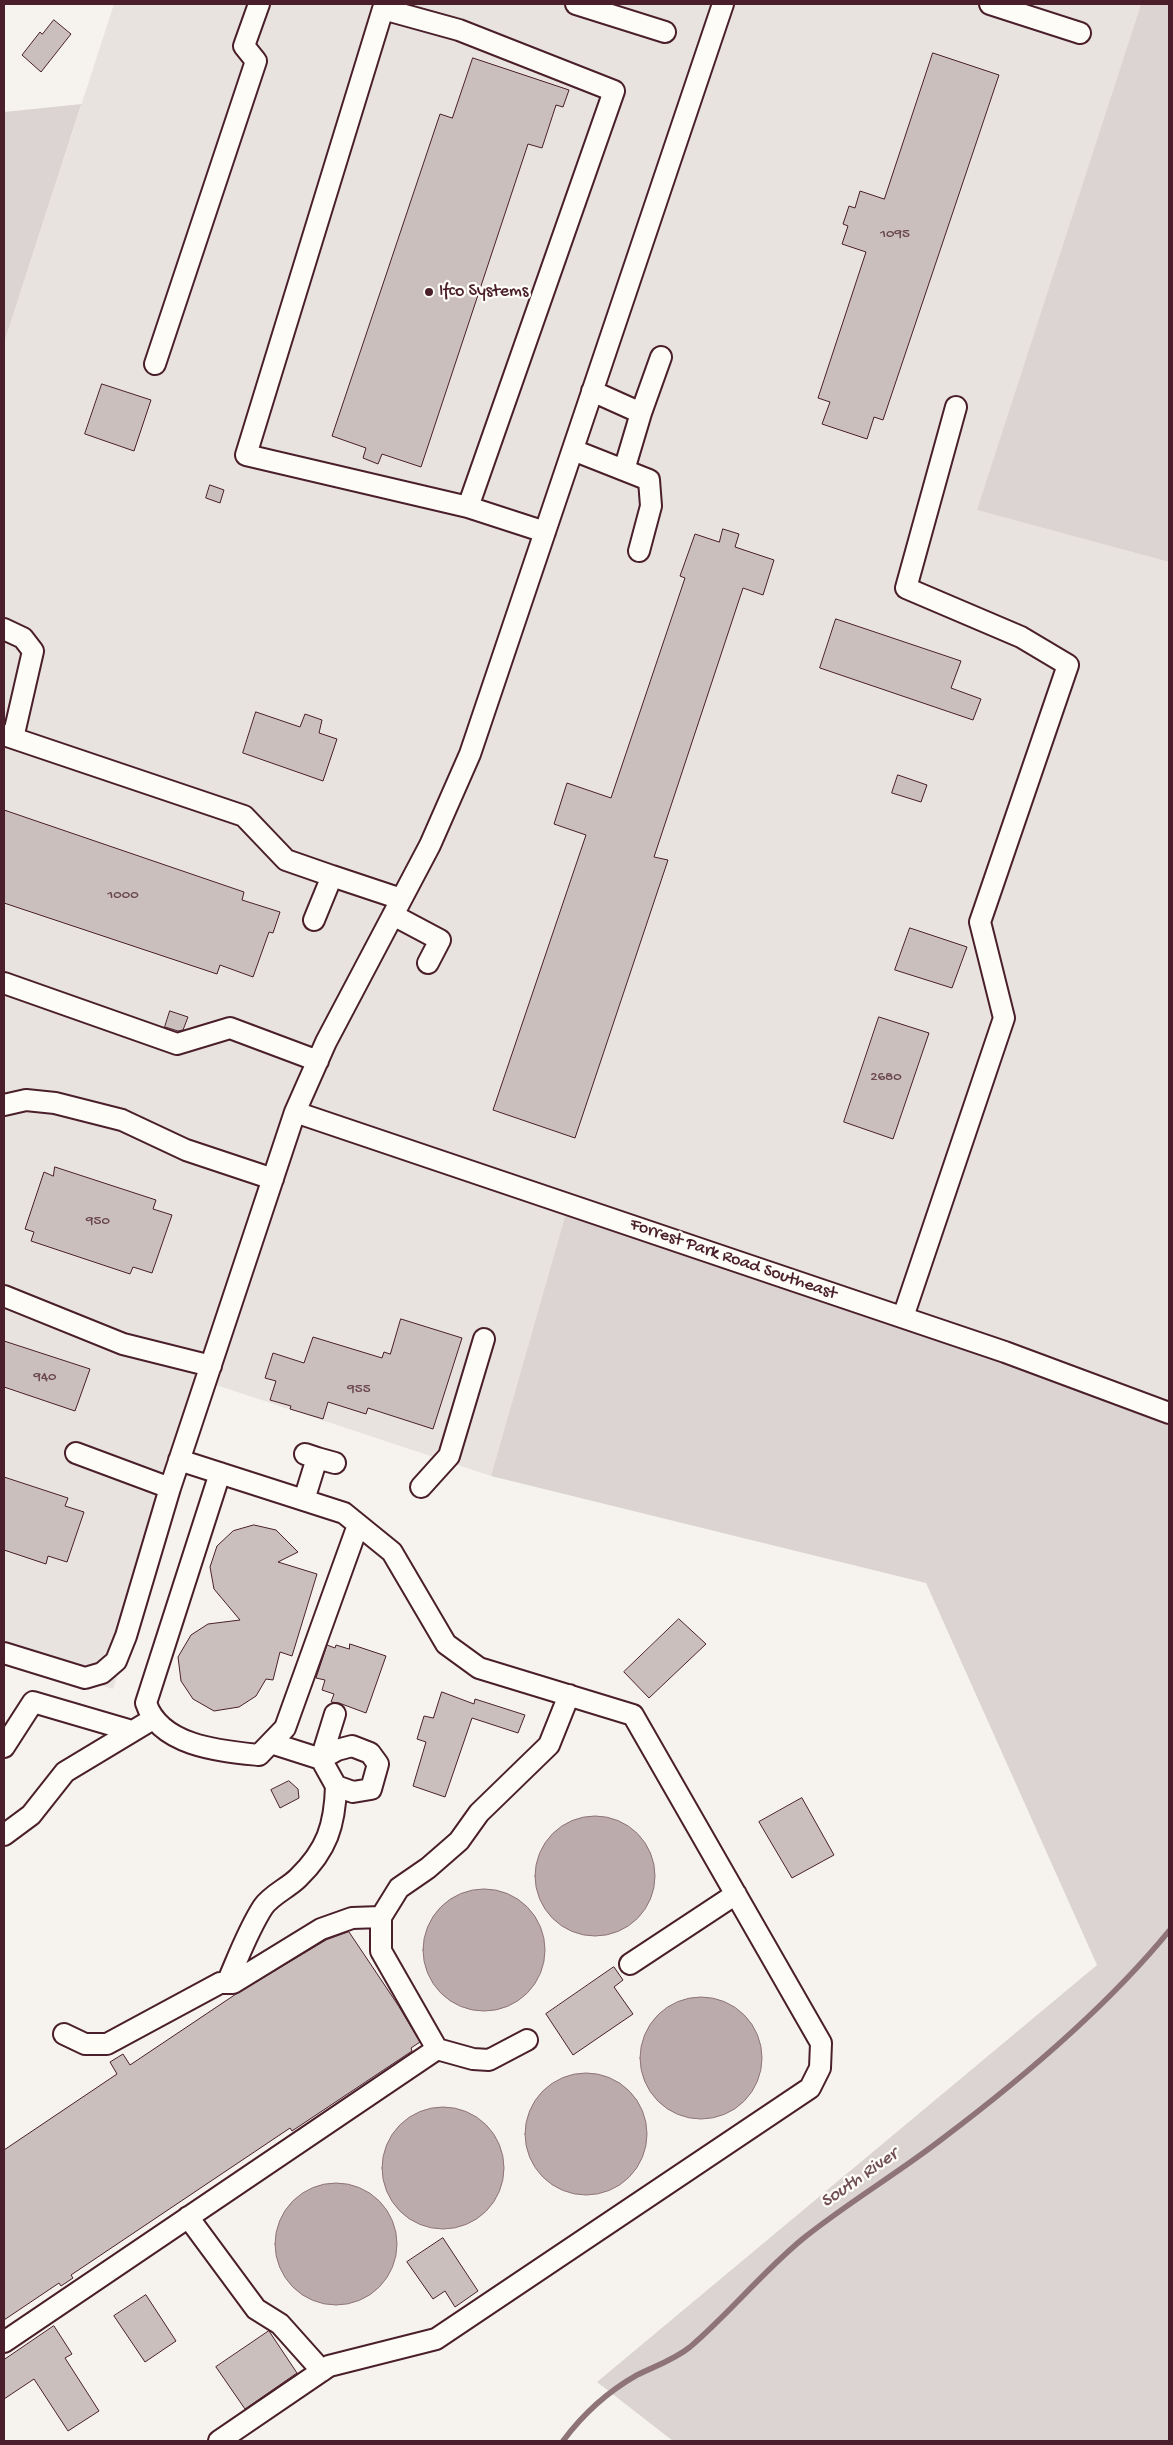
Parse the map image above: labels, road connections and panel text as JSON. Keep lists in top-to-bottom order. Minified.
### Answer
{"streets":{"street":["Forrest Park Road Southeast"]},"water":["South River"],"places":["Ifco Systems"],"house_numbers":["1095","1000","2680","950","940","955"]}
